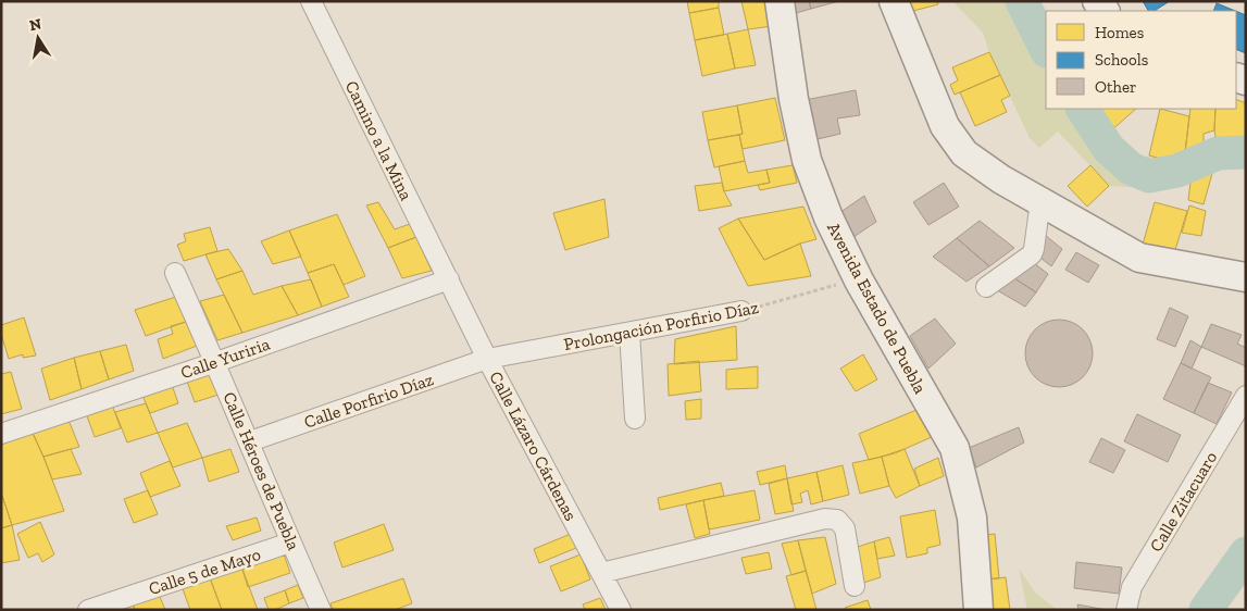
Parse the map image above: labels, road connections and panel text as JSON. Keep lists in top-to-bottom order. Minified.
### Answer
{"streets":{"street":["Camino a la Mina","Avenida Estado de Puebla","Prolongación Porfirio Díaz","Calle Yuriria","Calle Porfirio Díaz","Calle Lázaro Cárdenas","Calle Héroes de Puebla","Calle Zitacuaro","Calle 5 de Mayo"]},"crossings":[["Camino a la Mina","Calle Yuriria"],["Camino a la Mina","Calle Lázaro Cárdenas"],["Prolongación Porfirio Díaz","Calle Porfirio Díaz"],["Prolongación Porfirio Díaz","Calle Lázaro Cárdenas"],["Calle Yuriria","Calle Lázaro Cárdenas"],["Calle Yuriria","Calle Héroes de Puebla"],["Calle Porfirio Díaz","Calle Lázaro Cárdenas"],["Calle Porfirio Díaz","Calle Héroes de Puebla"],["Calle Héroes de Puebla","Calle 5 de Mayo"]],"legend":["Homes","Schools","Other"],"north":"top"}
